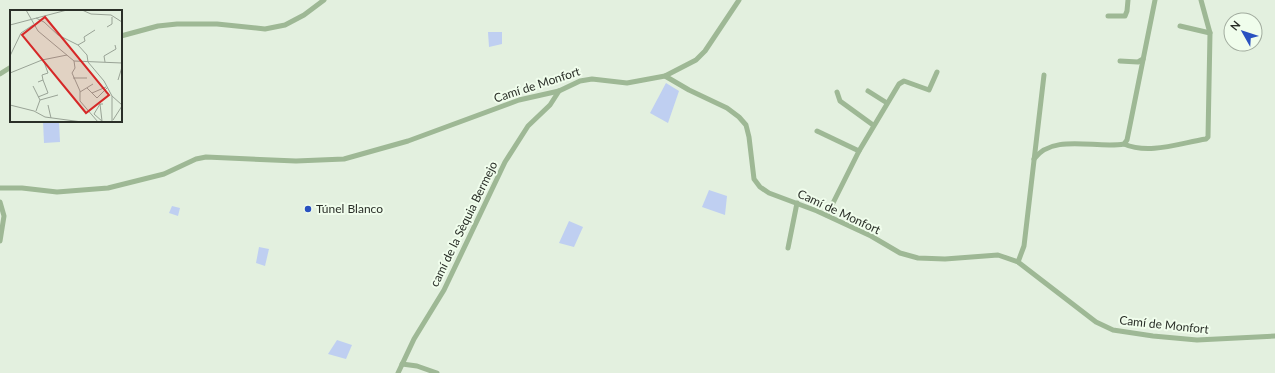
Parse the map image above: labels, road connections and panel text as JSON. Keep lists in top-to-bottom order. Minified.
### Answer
{"streets":{"street":["Camí de Monfort","camí de la Sèquia Bermejo"]},"crossings":[["Camí de Monfort","camí de la Sèquia Bermejo"]],"places":["Túnel Blanco"],"north":"top left"}
